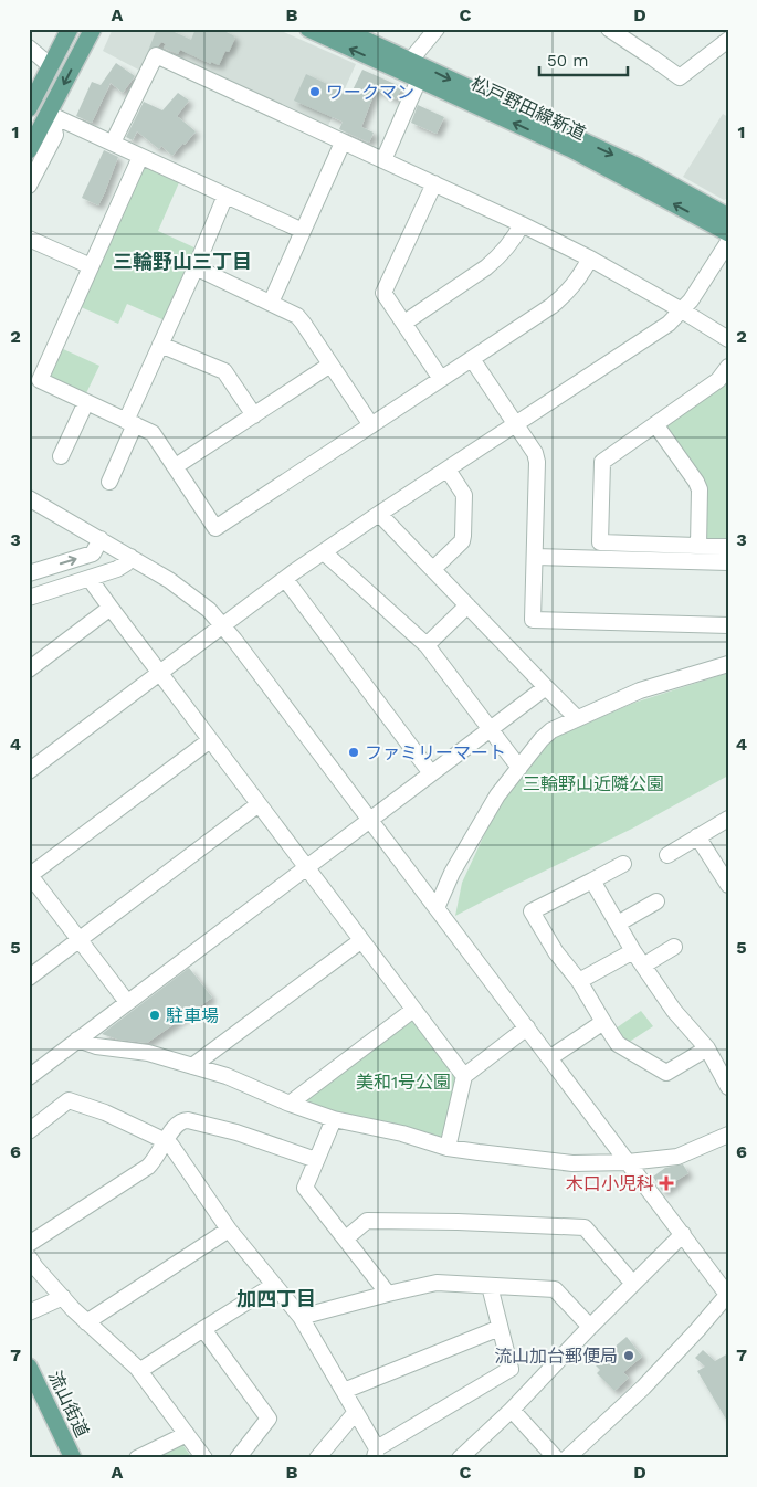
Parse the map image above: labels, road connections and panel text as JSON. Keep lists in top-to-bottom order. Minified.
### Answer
{"streets":{"main road":["松戸野田線新道","流山街道"]},"districts":["三輪野山三丁目","加四丁目"],"parks":["三輪野山近隣公園","美和1号公園"],"places":{"other":["ワークマン","ファミリーマート","駐車場","流山加台郵便局"],"health":["木口小児科"]},"scale_bar":"50 m","grid":{"columns":["A","B","C","D"],"rows":["1","2","3","4","5","6","7"]}}
